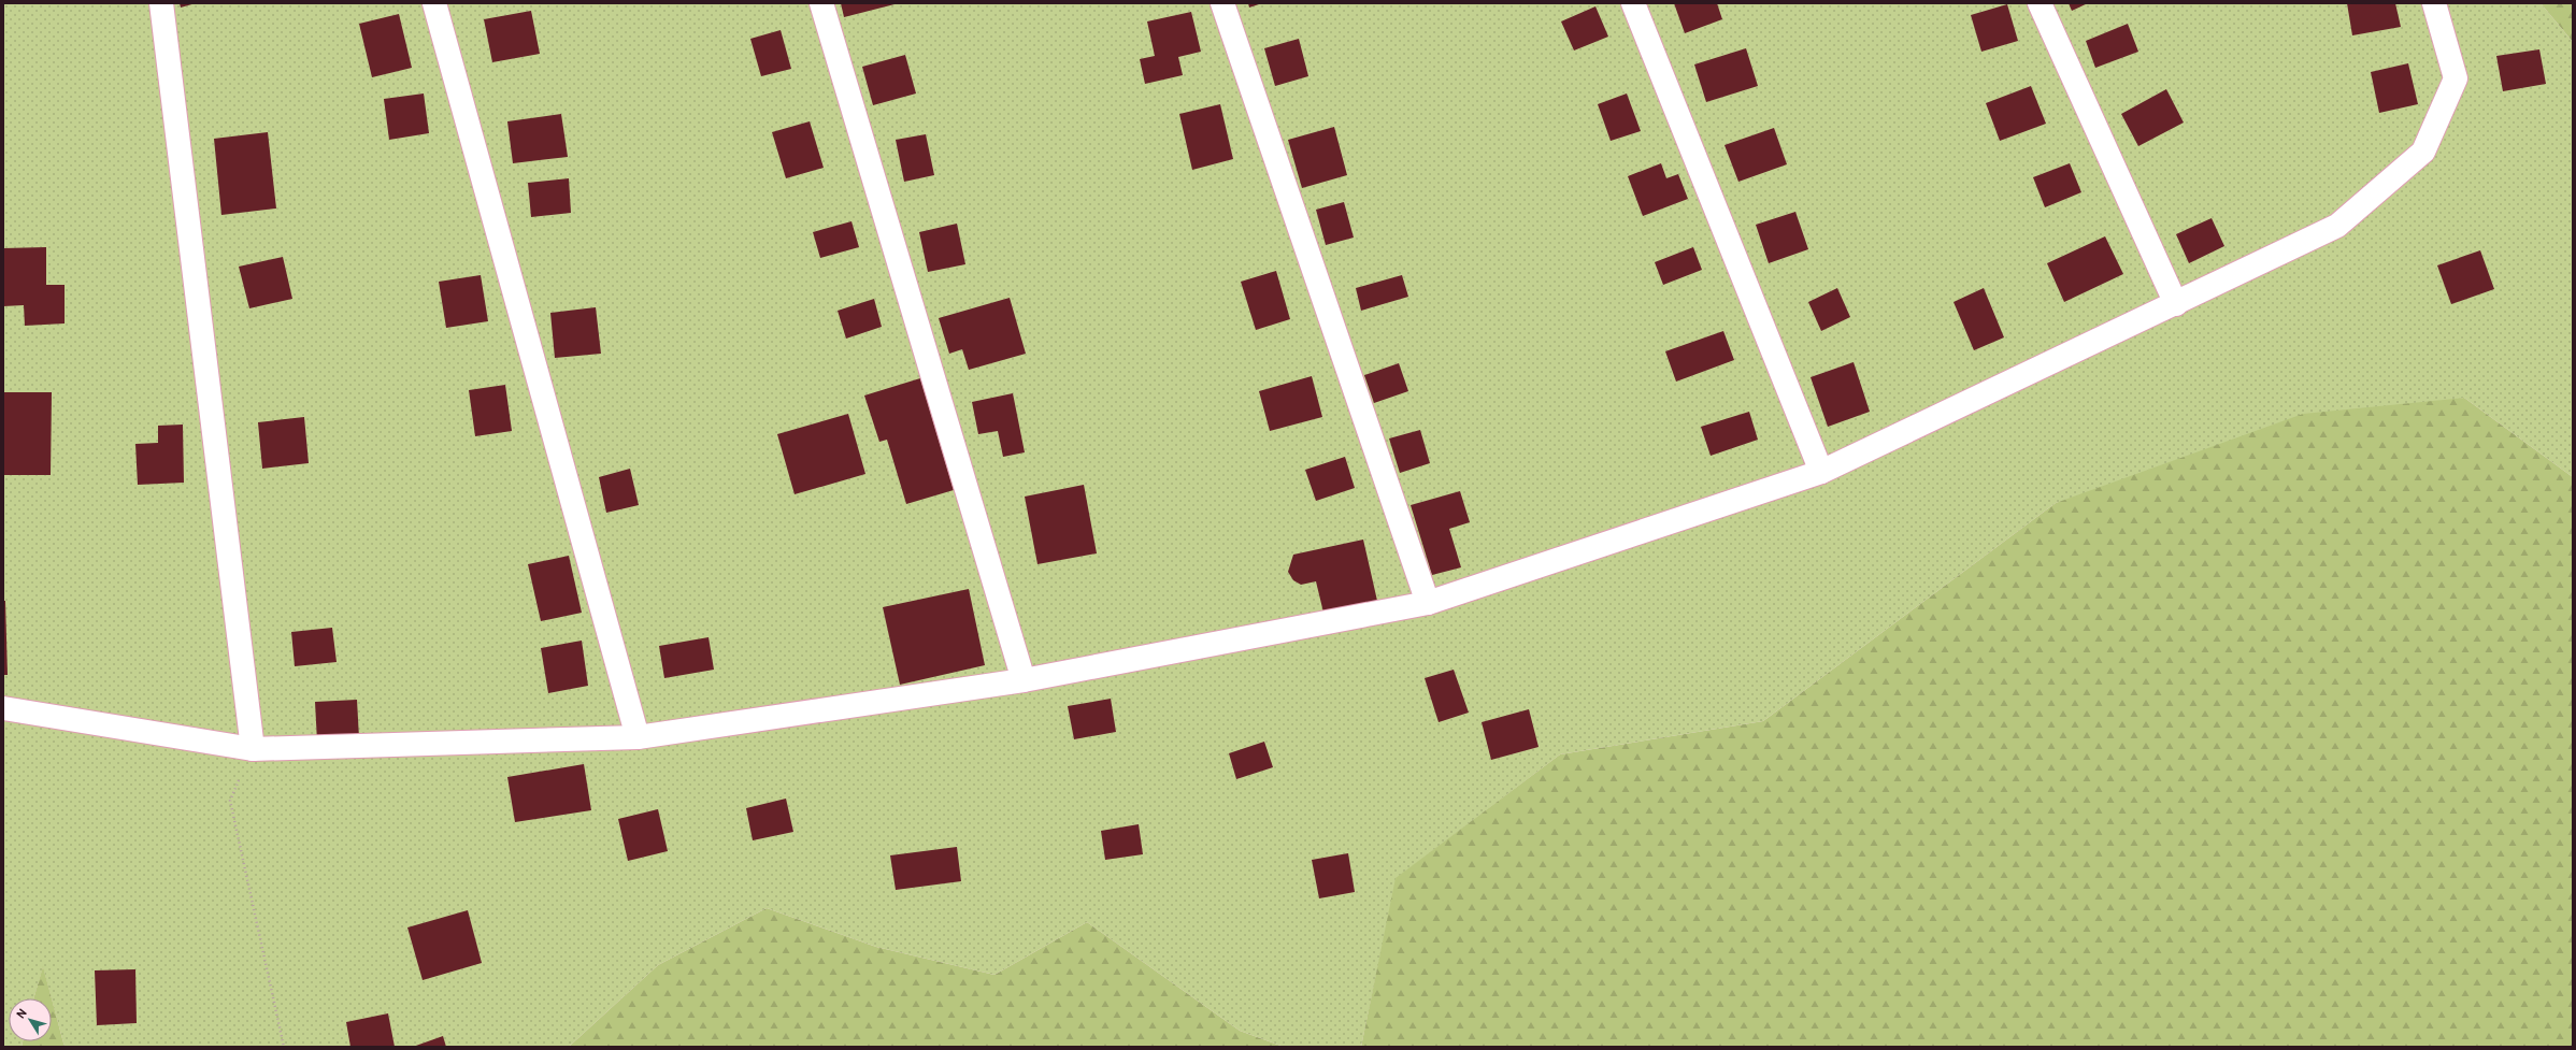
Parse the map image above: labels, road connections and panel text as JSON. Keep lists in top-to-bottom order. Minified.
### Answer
{"north":"top left"}
